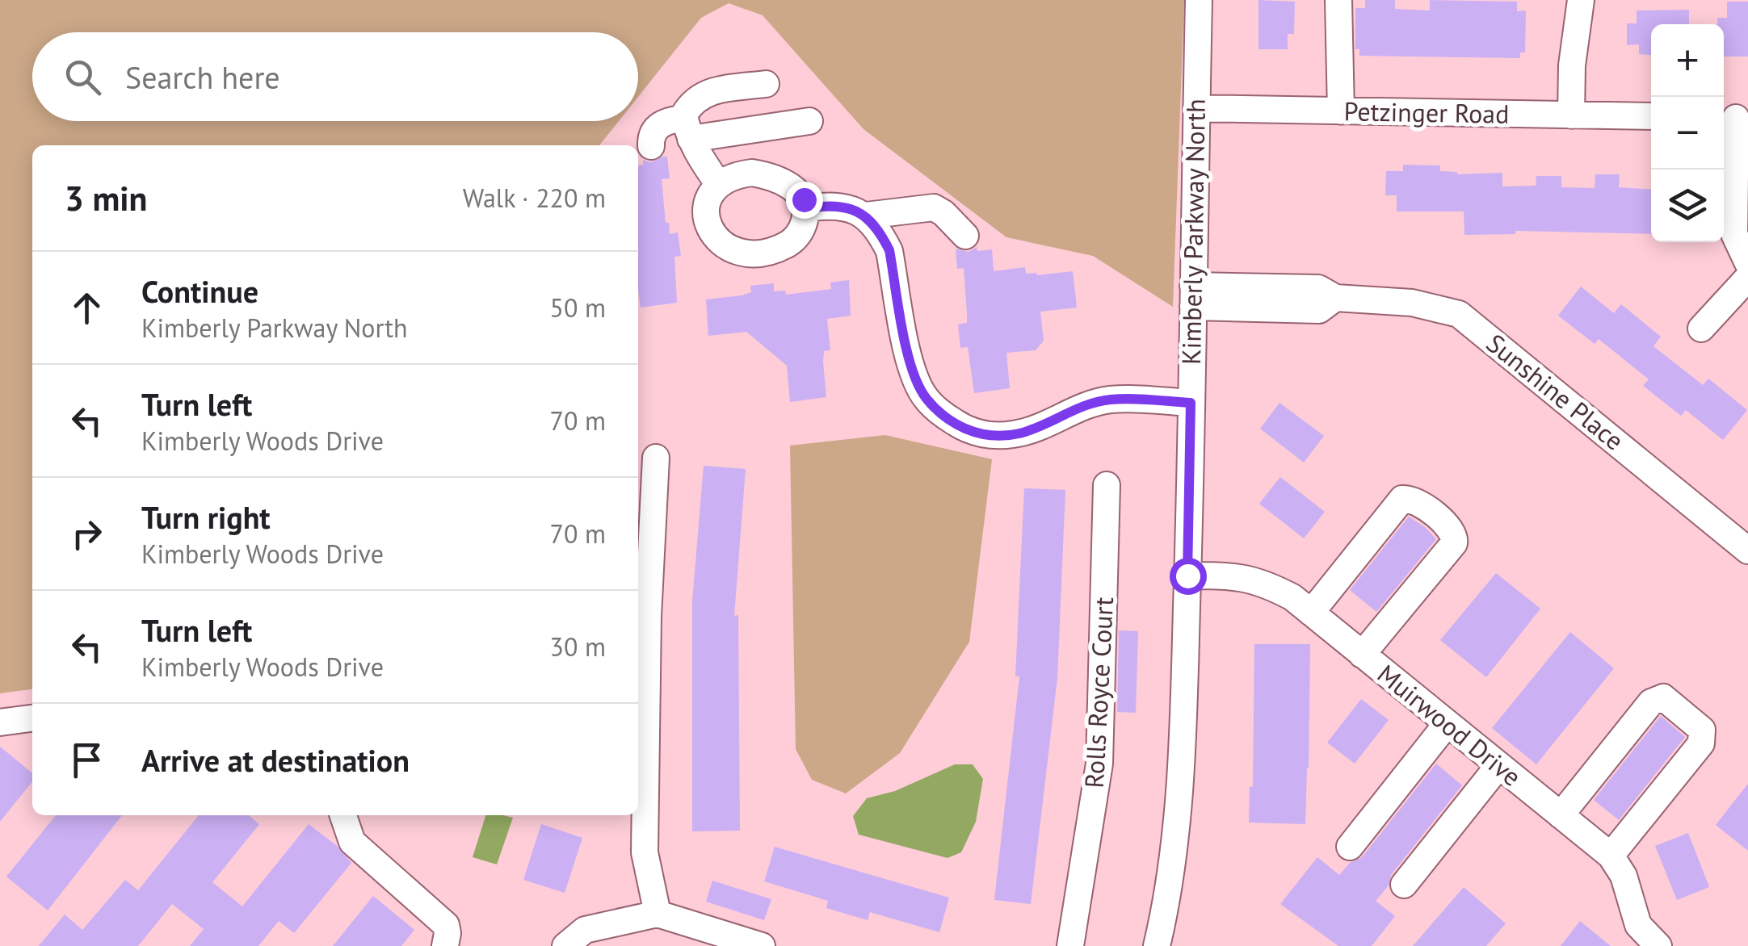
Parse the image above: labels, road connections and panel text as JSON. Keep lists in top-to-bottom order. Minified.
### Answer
{"streets":{"street":["Petzinger Road","Kimberly Parkway North","Sunshine Place","Rolls Royce Court","Muirwood Drive"]},"crossings":[["Petzinger Road","Kimberly Parkway North"],["Kimberly Parkway North","Sunshine Place"],["Kimberly Parkway North","Muirwood Drive"]],"page":{"map_buttons":["+","−"],"search":"Search here","heading":["3 min","Walk · 220 m"],"list":[["Continue","Kimberly Parkway North","50 m"],["Turn left","Kimberly Woods Drive","70 m"],["Turn right","Kimberly Woods Drive","70 m"],["Turn left","Kimberly Woods Drive","30 m"],"Arrive at destination"]}}
